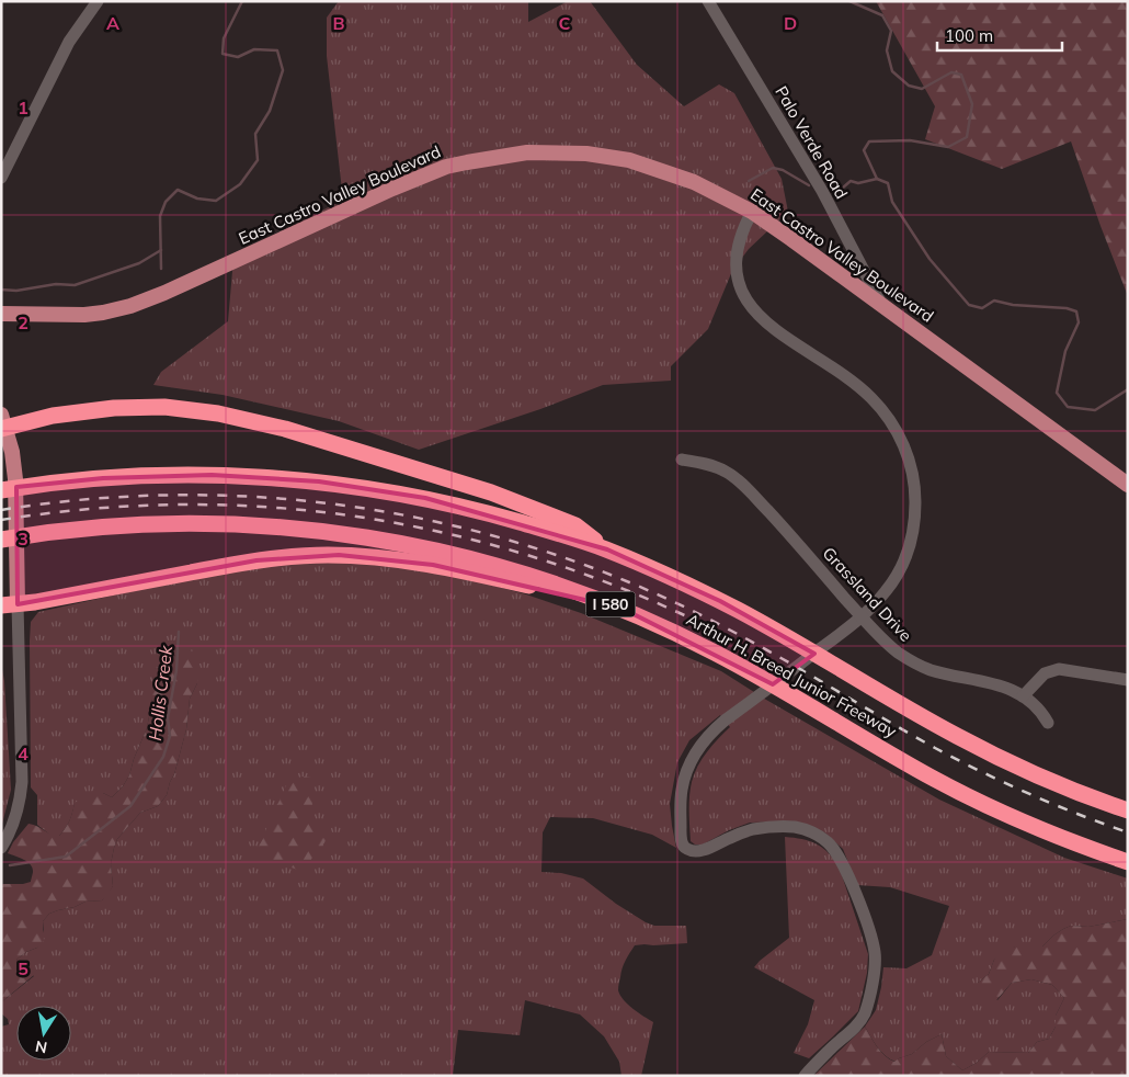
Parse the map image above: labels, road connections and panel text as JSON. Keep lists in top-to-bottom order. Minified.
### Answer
{"streets":{"highway":["I 580","Arthur H. Breed Junior Freeway"],"main road":["East Castro Valley Boulevard"],"street":["Palo Verde Road","Grassland Drive"]},"crossings":[["Palo Verde Road","East Castro Valley Boulevard"]],"water":["Hollis Creek"],"scale_bar":"100 m","north":"bottom","grid":{"columns":["A","B","C","D"],"rows":["1","2","3","4","5"]}}
